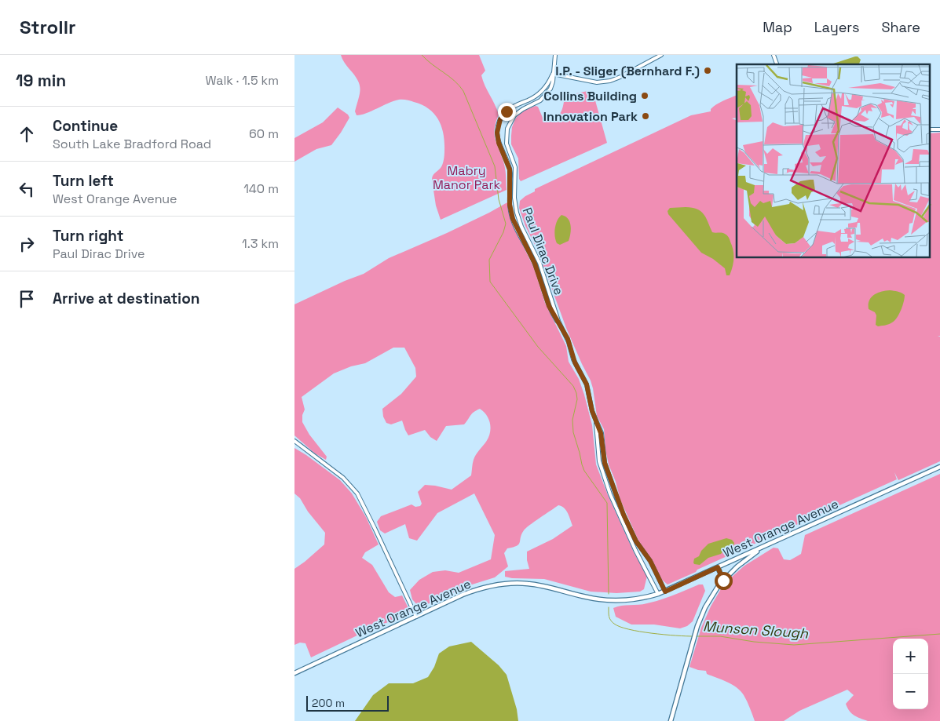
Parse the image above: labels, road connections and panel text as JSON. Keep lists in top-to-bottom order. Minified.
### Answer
{"streets":{"main road":["West Orange Avenue"],"street":["Paul Dirac Drive"]},"crossings":[["Paul Dirac Drive","West Orange Avenue"]],"water":["Munson Slough"],"parks":["Mabry Manor Park"],"places":["I.P. - Sliger (Bernhard F.)","Collins Building","Innovation Park"],"scale_bar":"200 m","page":{"header":"Strollr","nav":["Map","Layers","Share"],"heading":["19 min","Walk · 1.5 km"],"list":[["Continue","South Lake Bradford Road","60 m"],["Turn left","West Orange Avenue","140 m"],["Turn right","Paul Dirac Drive","1.3 km"],"Arrive at destination"],"map_buttons":["+","−"],"scale":"200 m"}}
